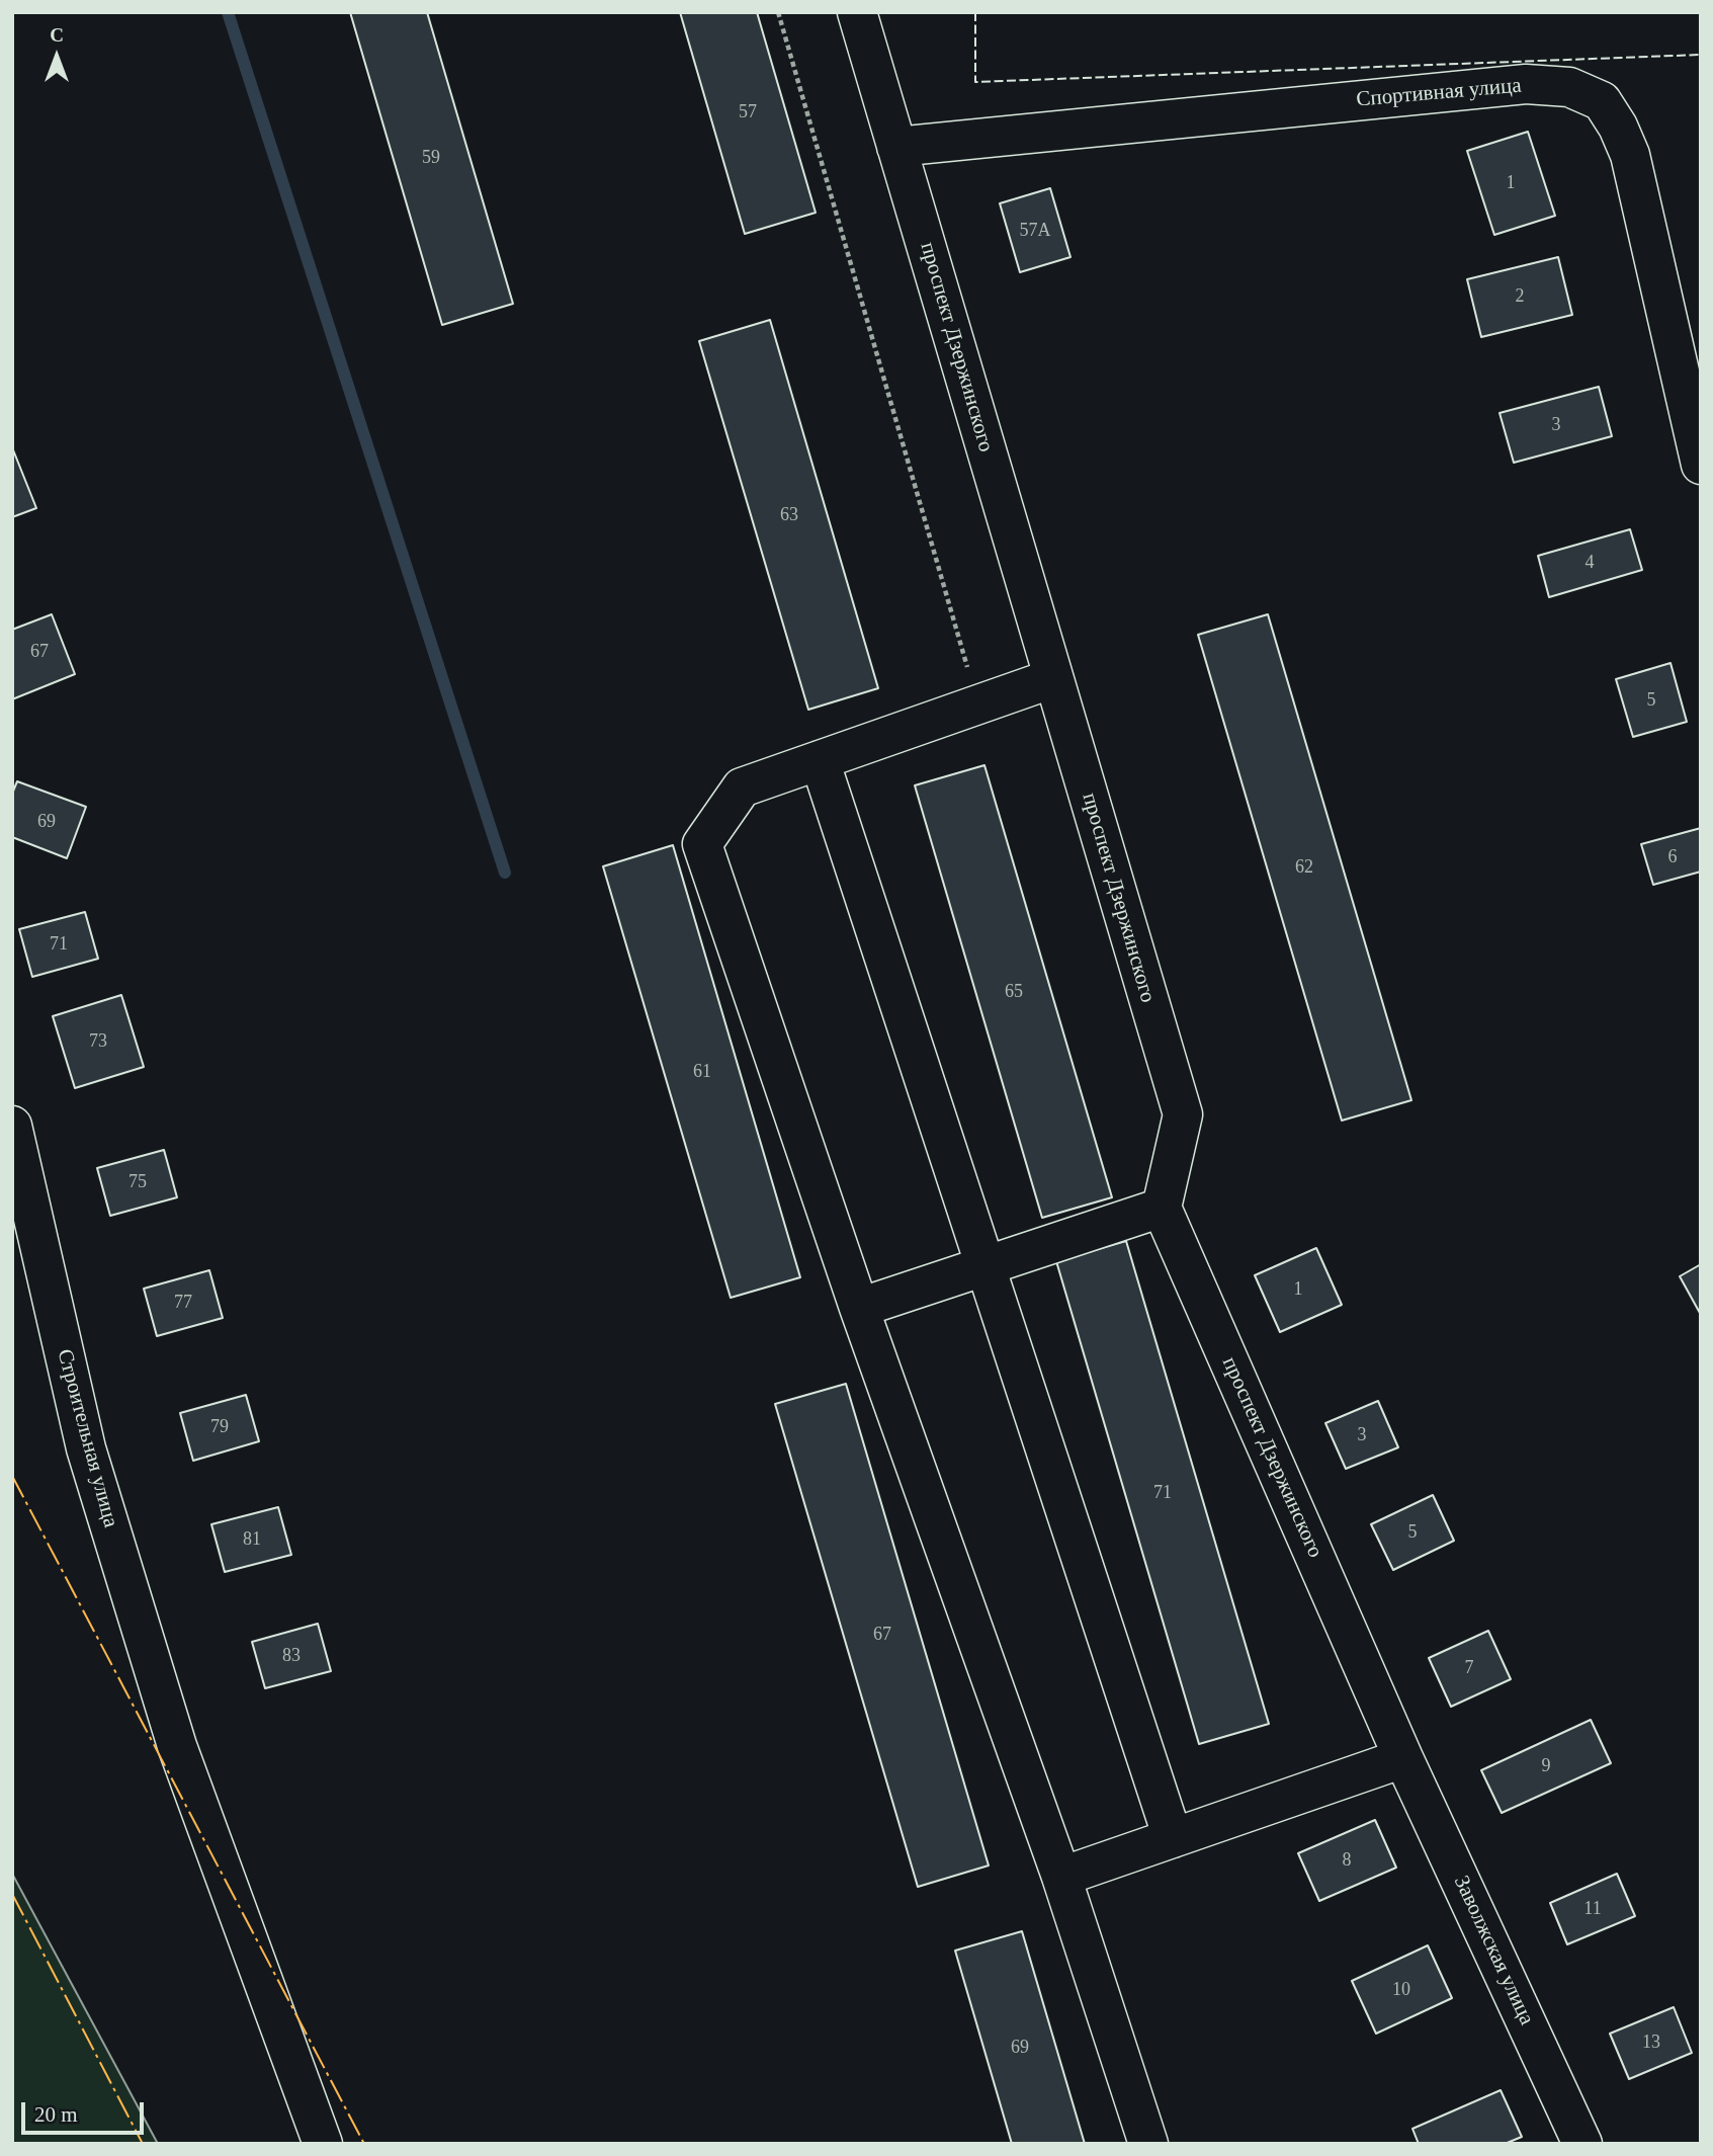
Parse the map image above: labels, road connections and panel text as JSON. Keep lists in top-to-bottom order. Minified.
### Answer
{"streets":{"street":["Спортивная улица","проспект Дзержинского","Строительная улица","Заволжская улица"]},"crossings":[["Спортивная улица","проспект Дзержинского"],["проспект Дзержинского","Заволжская улица"]],"house_numbers":["57","59","1","57А","2","3","63","4","67","5","69","6","62","71","65","73","61","75","1","77","79","3","71","5","81","67","83","7","9","8","11","10","13","69"],"scale_bar":"20 m","north":"top"}
